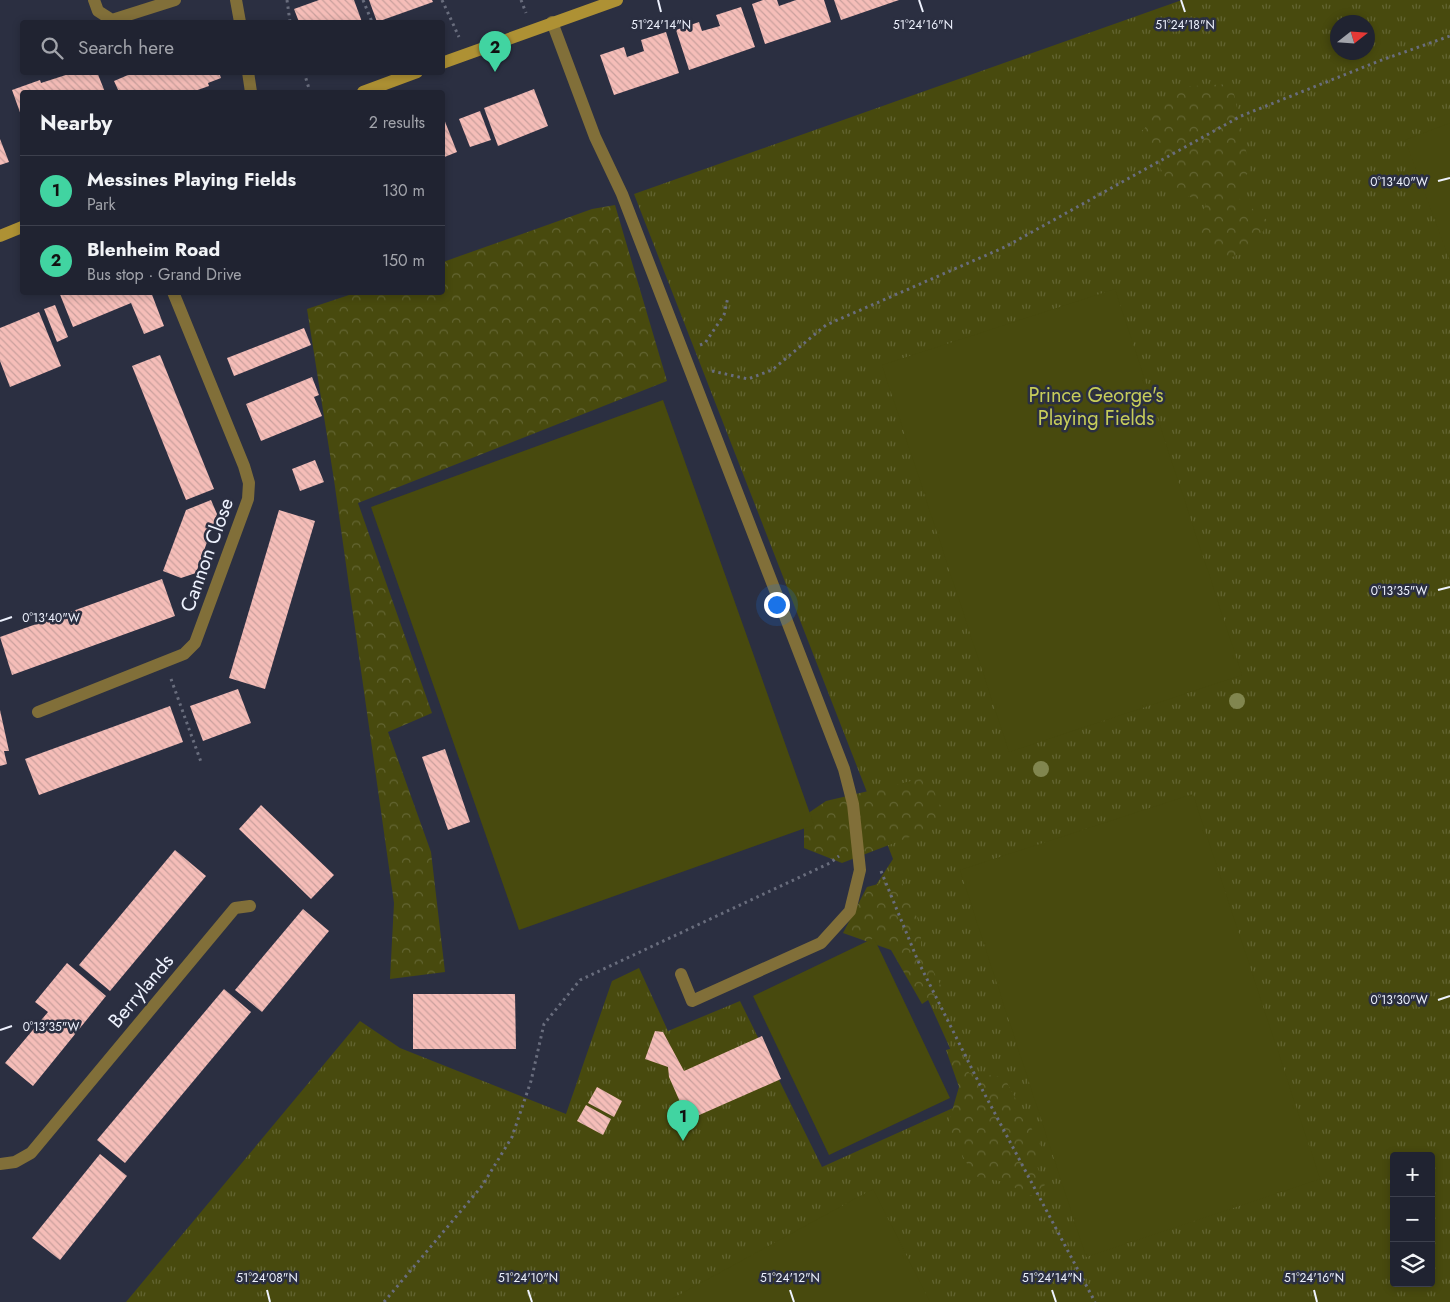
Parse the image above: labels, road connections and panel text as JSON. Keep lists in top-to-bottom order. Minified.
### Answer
{"streets":{"street":["Cannon Close","Berrylands"]},"parks":["Prince George's Playing Fields"],"north":"right","page":{"search":"Search here","pins":["2","1"],"heading":["Nearby","2 results"],"list":[{"mark":"1","name":"Messines Playing Fields","note":"Park","value":"130 m"},{"mark":"2","name":"Blenheim Road","note":"Bus stop · Grand Drive","value":"150 m"}],"map_buttons":["+","−"]},"coordinates":["51°24'14\"N","51°24'16\"N","51°24'18\"N","0°13'40\"W","0°13'35\"W","0°13'30\"W","51°24'08\"N","51°24'10\"N","51°24'12\"N"]}
